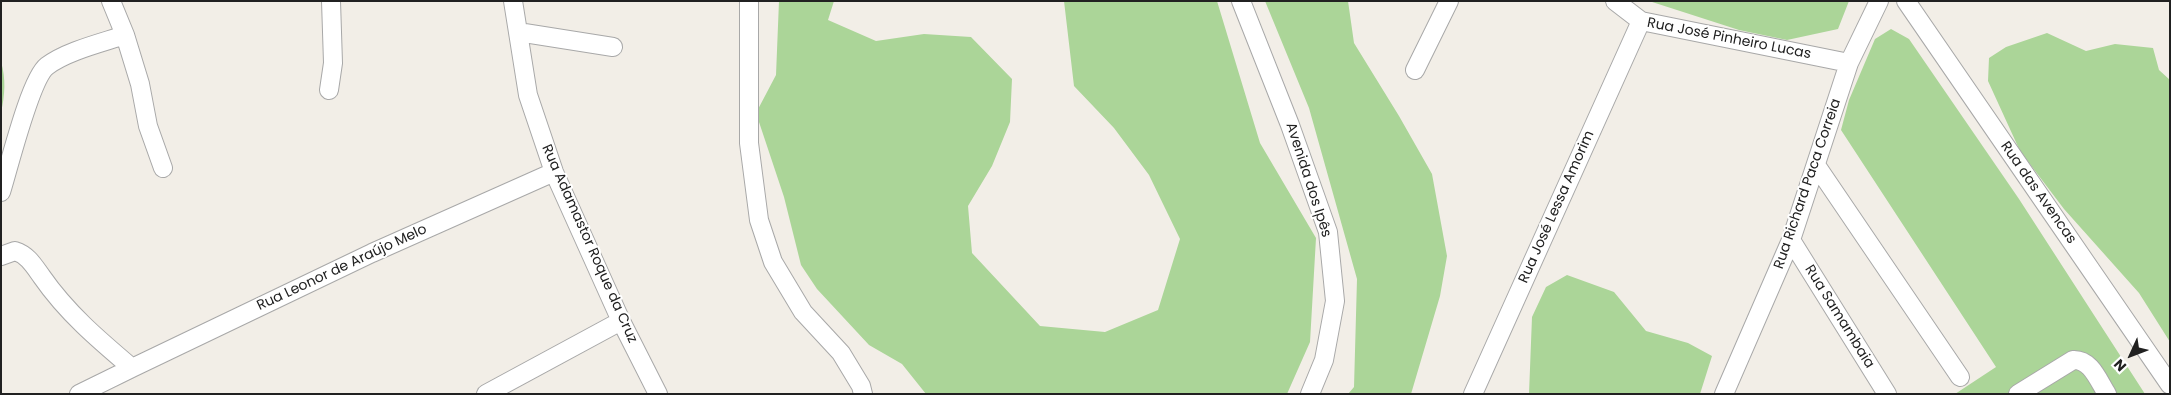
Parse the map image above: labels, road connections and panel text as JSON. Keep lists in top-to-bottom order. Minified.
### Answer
{"streets":{"street":["Rua José Pinheiro Lucas","Avenida dos Ipês","Rua Richard Paca Correia","Rua das Avencas","Rua José Lessa Amorim","Rua Adamastor Roque da Cruz","Rua Leonor de Araújo Melo","Rua Samambaia"]},"crossings":[["Rua José Pinheiro Lucas","Rua Richard Paca Correia"],["Rua José Pinheiro Lucas","Rua José Lessa Amorim"],["Rua Richard Paca Correia","Rua Samambaia"],["Rua Adamastor Roque da Cruz","Rua Leonor de Araújo Melo"]],"north":"bottom left"}
